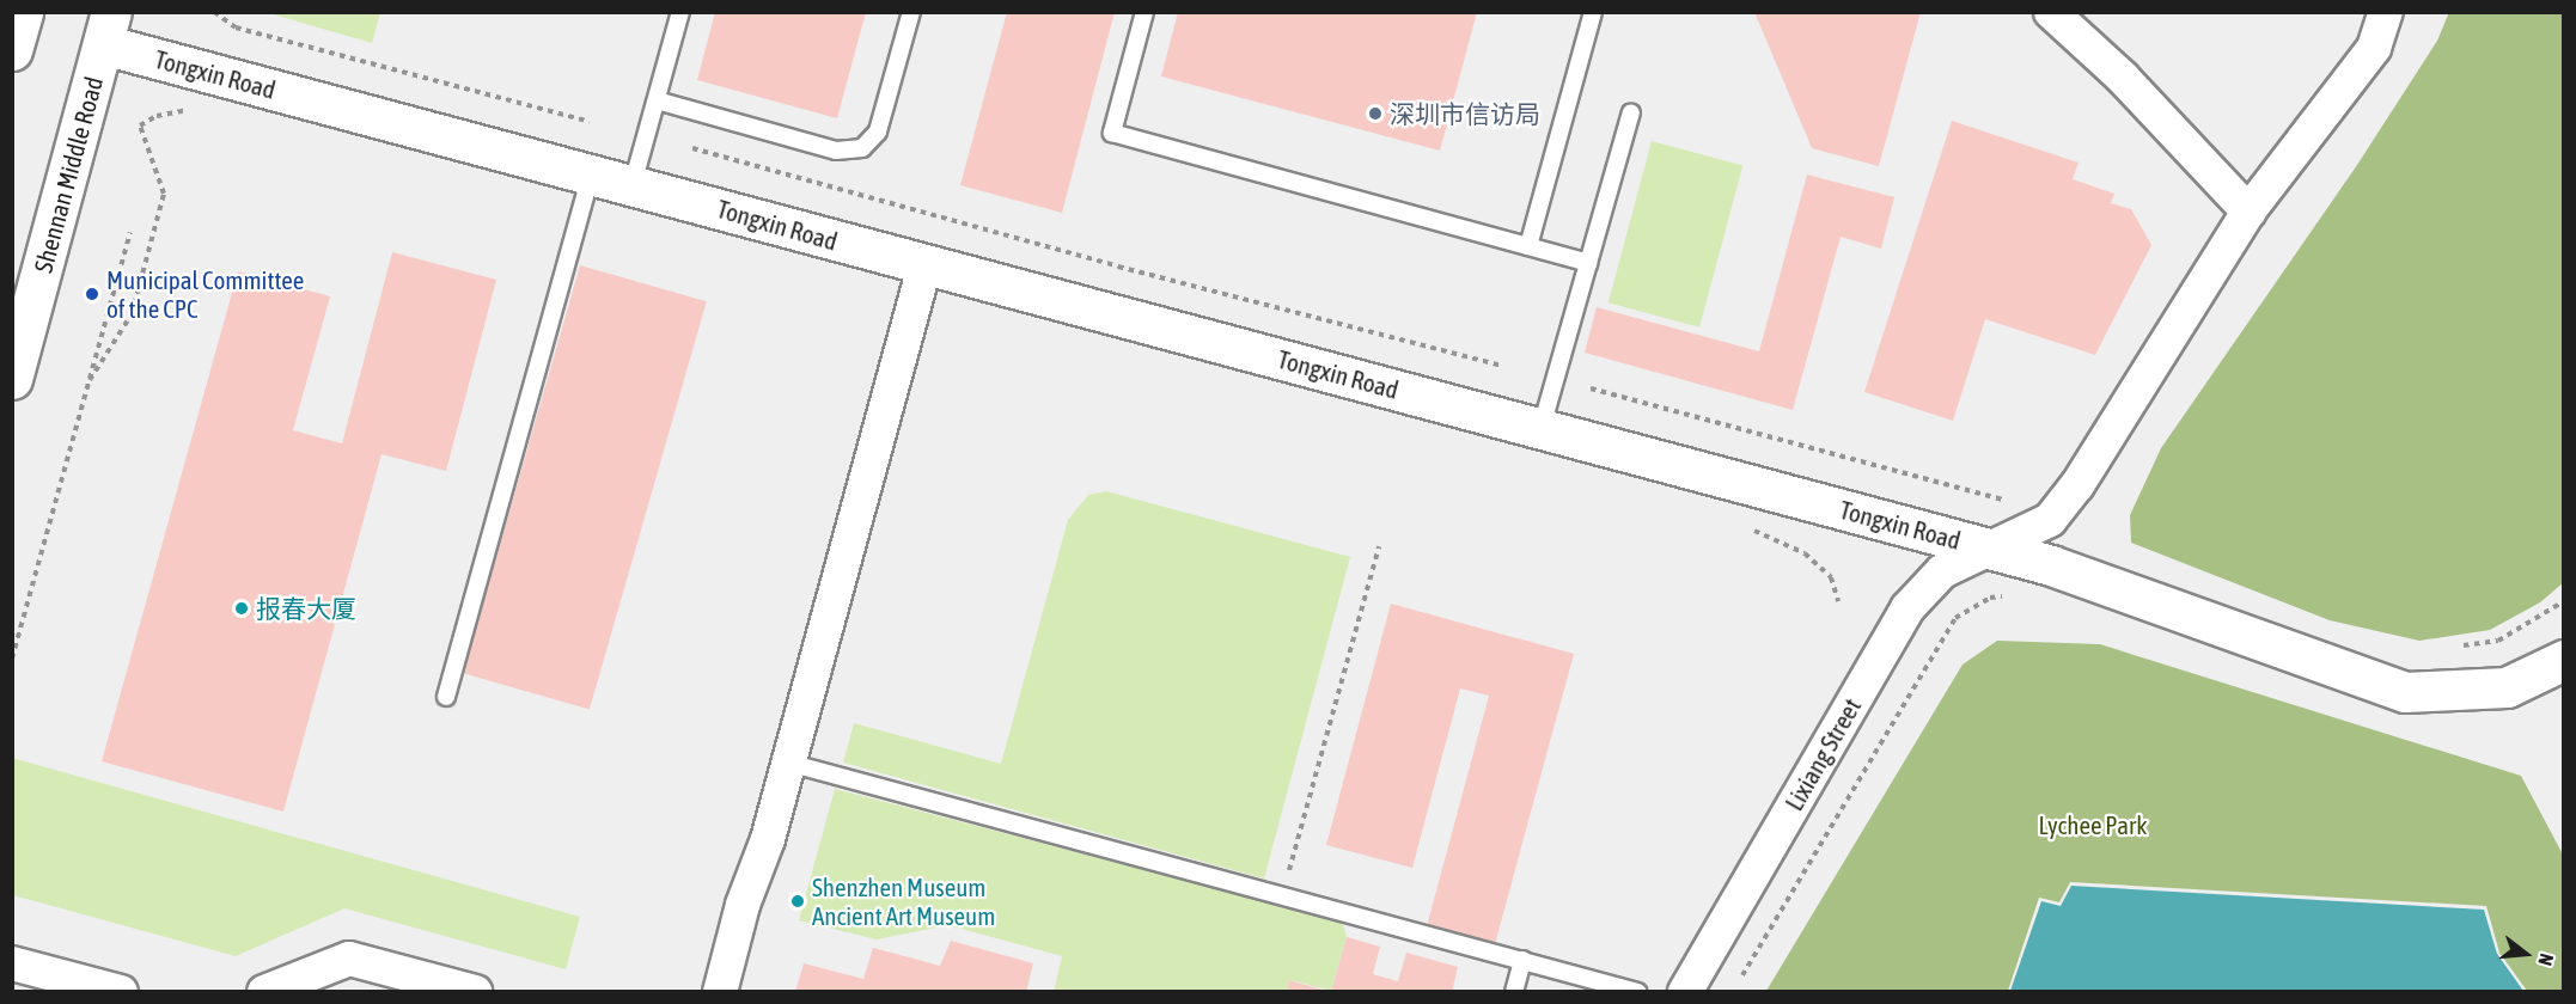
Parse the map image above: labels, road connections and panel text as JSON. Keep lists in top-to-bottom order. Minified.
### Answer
{"streets":{"street":["Tongxin Road","Shennan Middle Road","Lixiang Street"]},"crossings":[["Tongxin Road","Shennan Middle Road"],["Tongxin Road","Lixiang Street"]],"parks":["Lychee Park"],"places":["深圳市信访局","Municipal Committee of the CPC","报春大厦","Shenzhen Museum Ancient Art Museum"],"north":"right"}
